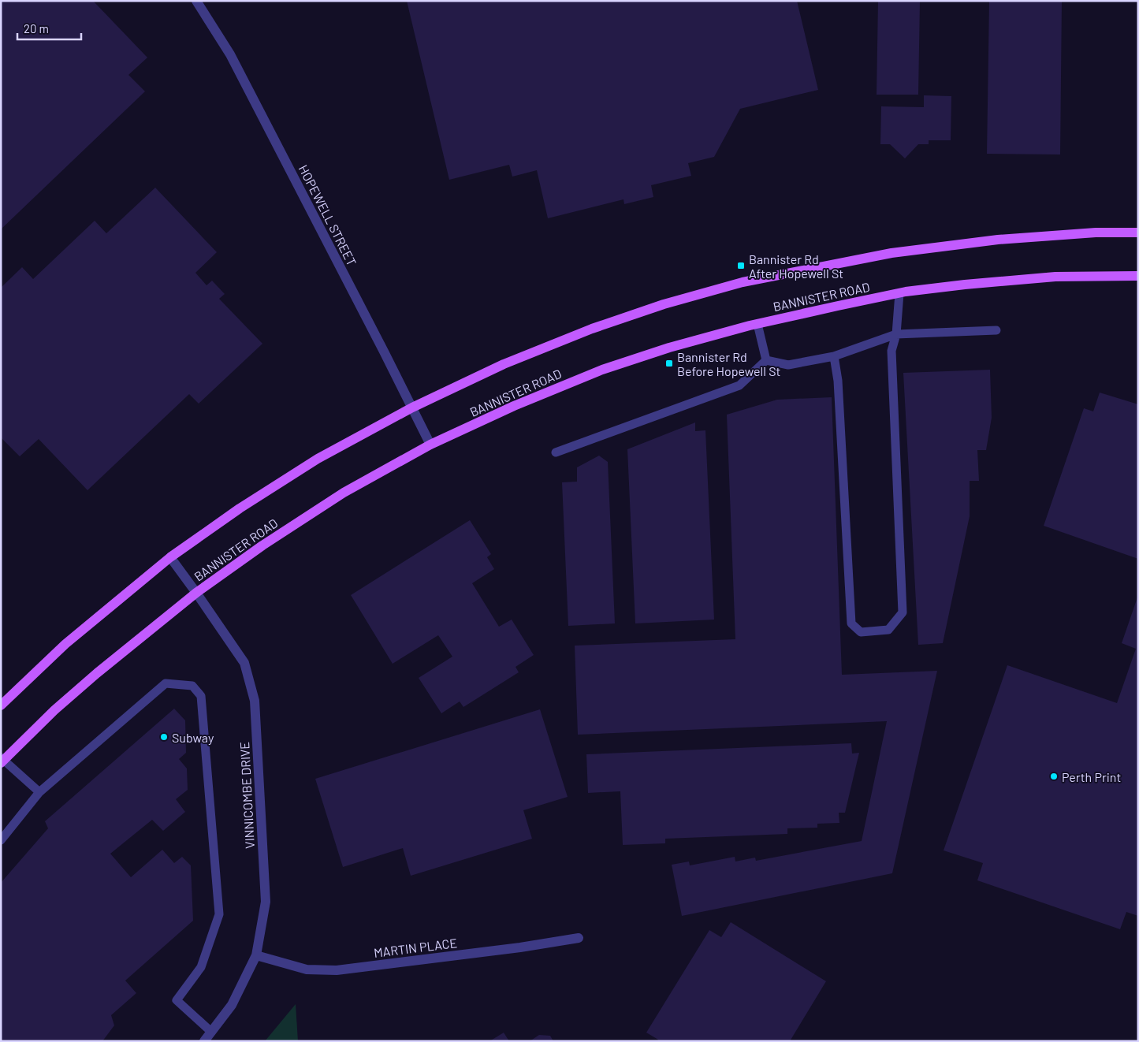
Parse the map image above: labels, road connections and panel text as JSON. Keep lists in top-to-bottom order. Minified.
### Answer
{"streets":{"main road":["BANNISTER ROAD"],"street":["HOPEWELL STREET","VINNICOMBE DRIVE","MARTIN PLACE"]},"crossings":[["HOPEWELL STREET","BANNISTER ROAD"],["BANNISTER ROAD","VINNICOMBE DRIVE"],["VINNICOMBE DRIVE","MARTIN PLACE"]],"places":{"transit":["Bannister Rd After Hopewell St","Bannister Rd Before Hopewell St"],"other":["Subway","Perth Print"]},"scale_bar":"20 m"}
